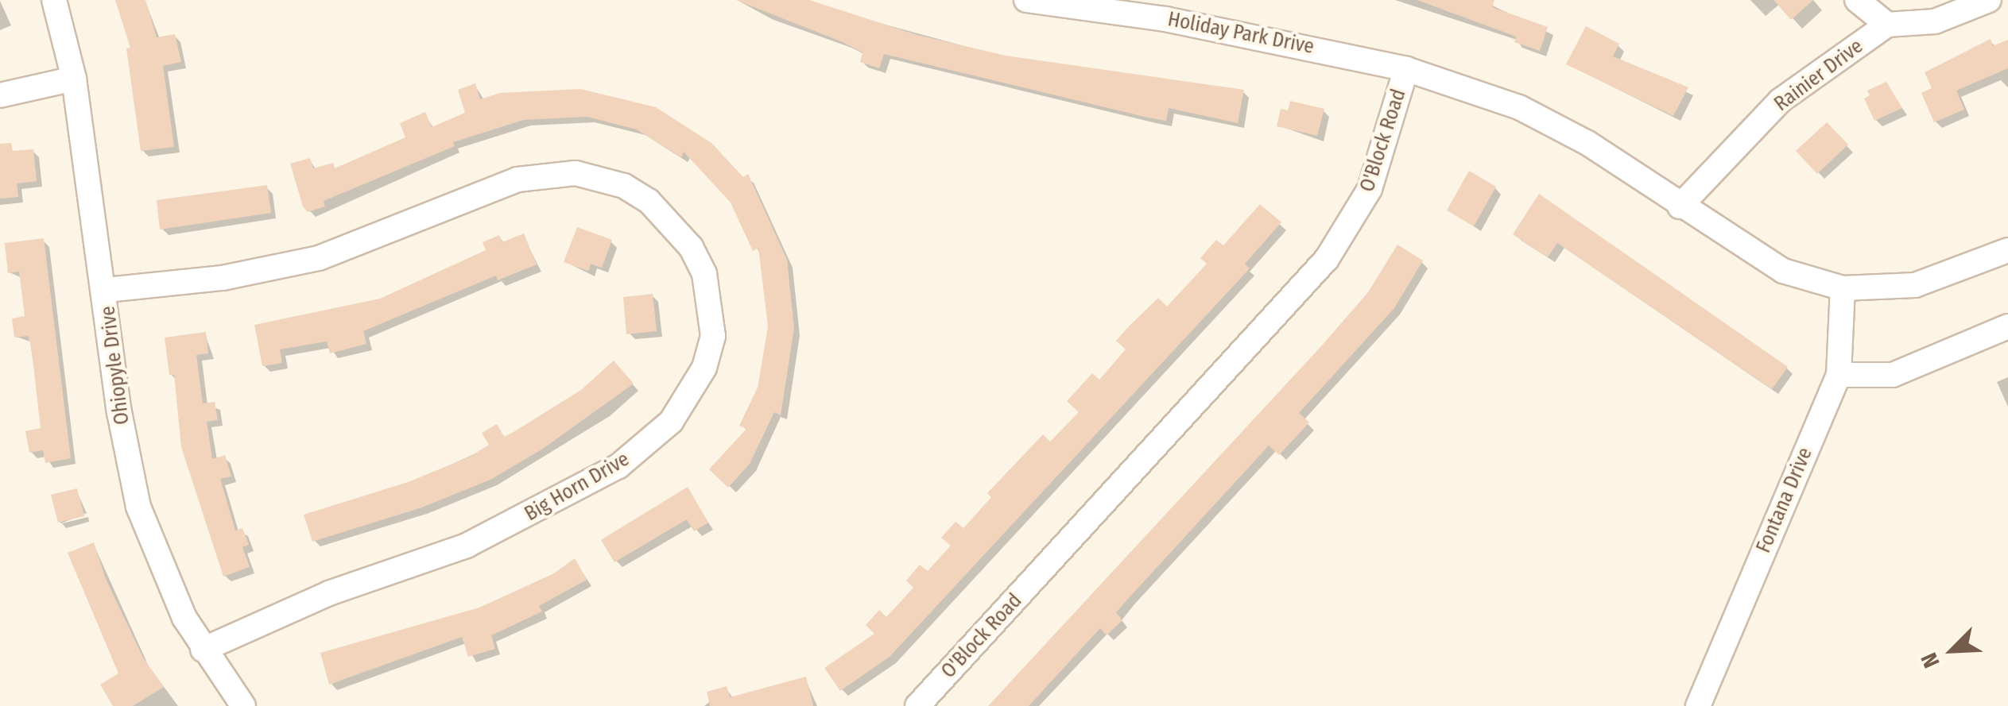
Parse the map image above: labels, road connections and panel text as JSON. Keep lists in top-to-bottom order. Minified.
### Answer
{"streets":{"street":["Holiday Park Drive","Rainier Drive","O'Block Road","Ohiopyle Drive","Big Horn Drive","Fontana Drive"]},"crossings":[["Holiday Park Drive","O'Block Road"],["Rainier Drive","O'Block Road"],["O'Block Road","Fontana Drive"],["Ohiopyle Drive","Big Horn Drive"]],"north":"bottom left"}
